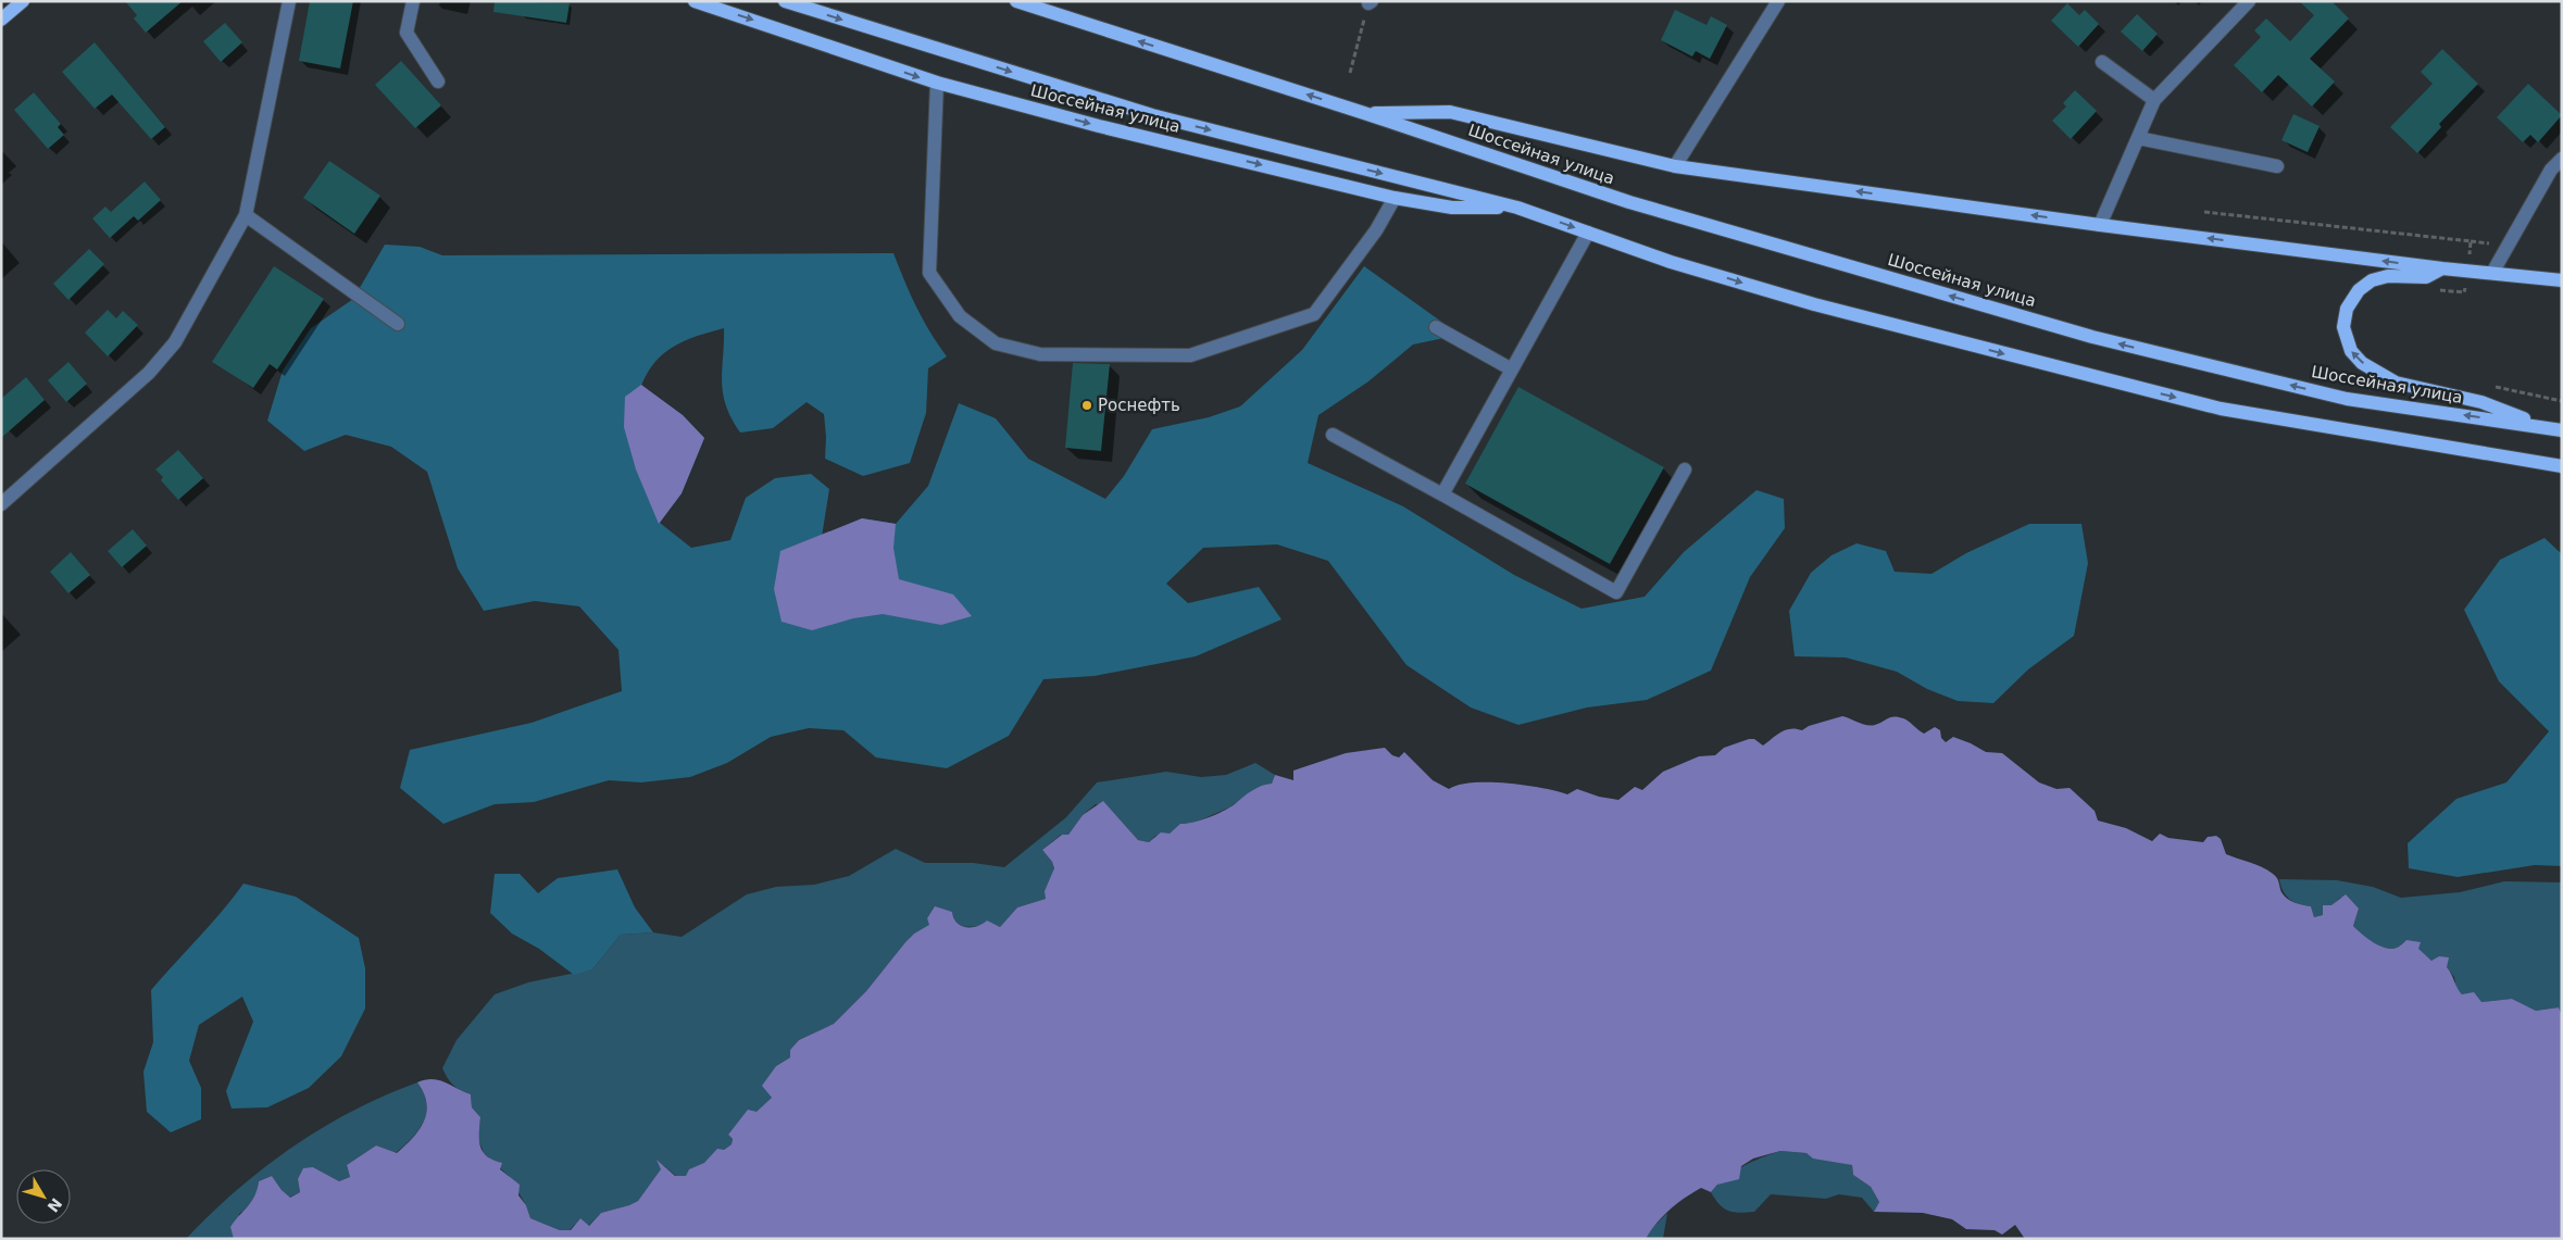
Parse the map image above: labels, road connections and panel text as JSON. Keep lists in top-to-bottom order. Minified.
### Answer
{"streets":{"main road":["Шоссейная улица"]},"places":["Роснефть"],"north":"bottom right"}
